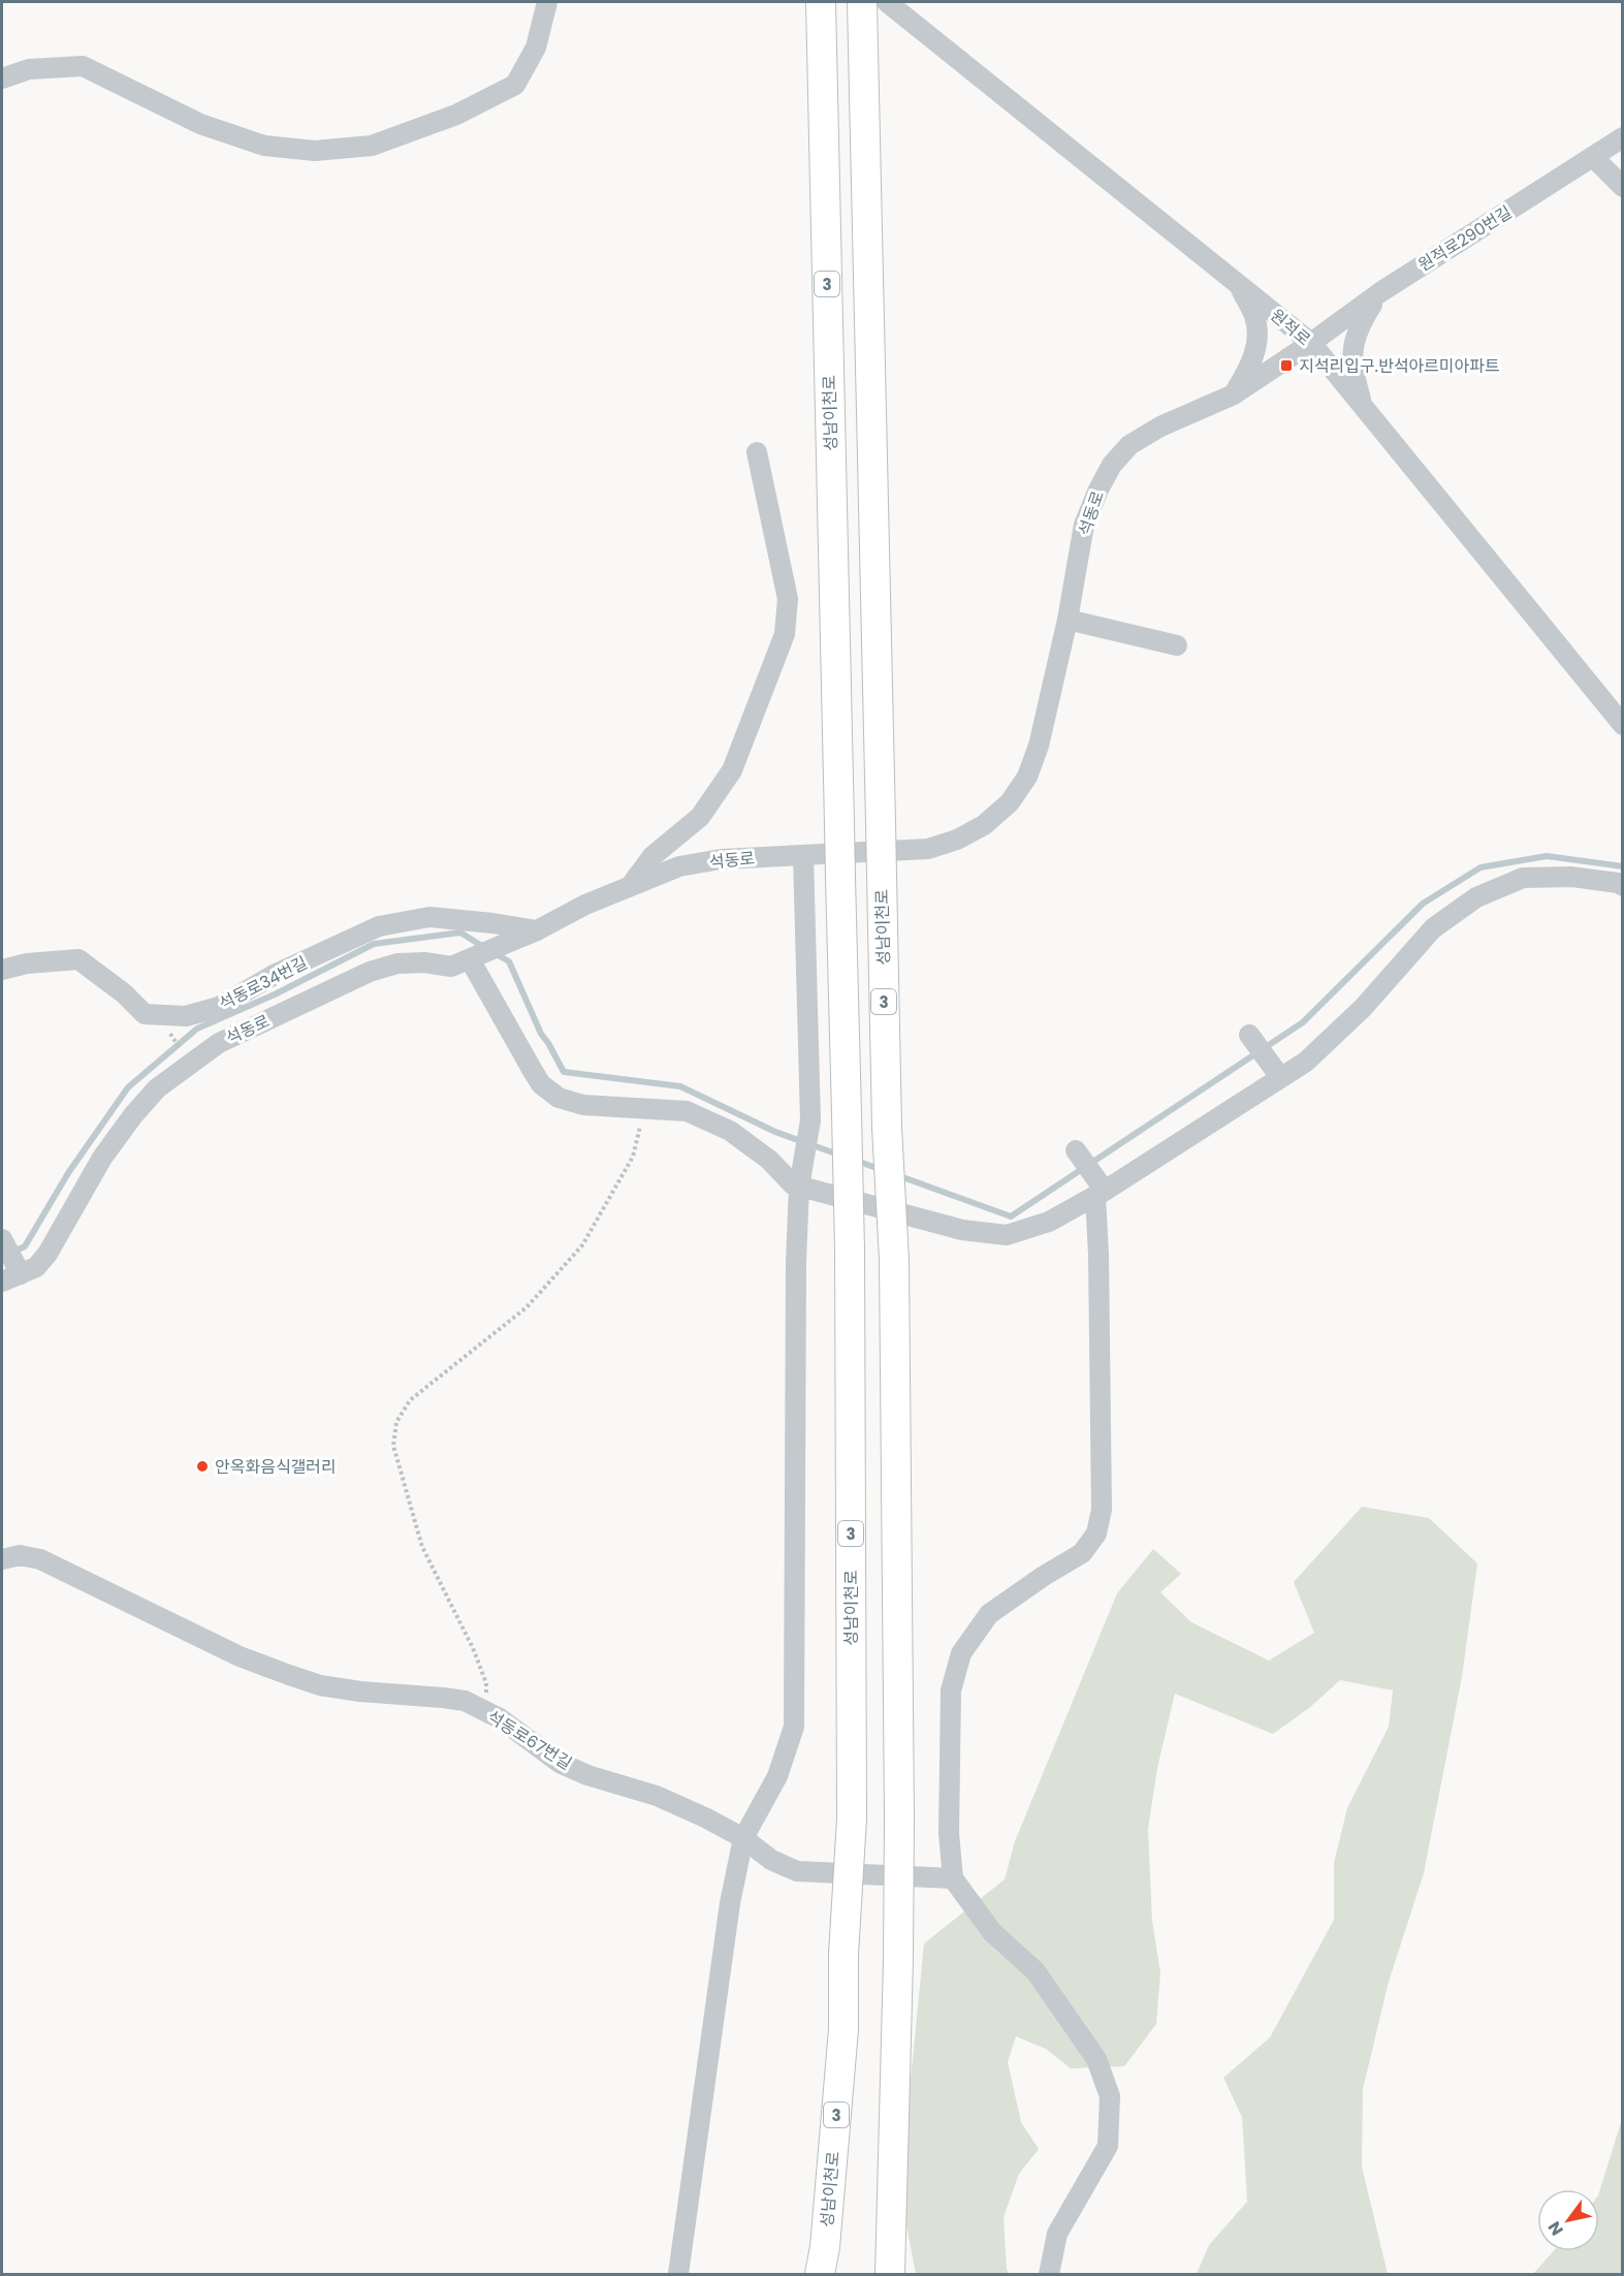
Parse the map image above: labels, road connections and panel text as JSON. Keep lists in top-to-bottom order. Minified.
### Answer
{"streets":{"highway":["3","성남이천로"],"street":["원적로290번길","원적로","석동로","석동로34번길","석동로67번길"]},"crossings":[["원적로290번길","원적로"],["원적로290번길","석동로"],["원적로","석동로"],["석동로","석동로34번길"]],"places":{"transit":["지석리입구.반석아르미아파트"],"other":["안옥화음식갤러리"]},"north":"bottom left"}
